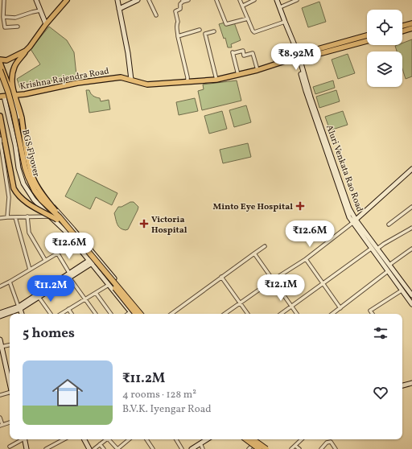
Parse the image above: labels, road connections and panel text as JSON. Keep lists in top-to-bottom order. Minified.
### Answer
{"streets":{"highway":["BGS Flyover"],"main road":["Krishna Rajendra Road","Aluri Venkata Rao Road"]},"crossings":[["Krishna Rajendra Road","Aluri Venkata Rao Road"]],"places":{"health":["Minto Eye Hospital","Victoria Hospital"]},"page":{"price":["₹8.92M","₹12.6M","₹12.6M","₹12.1M","₹11.2M"],"heading":"5 homes","list":[{"name":"₹11.2M","note":"4 rooms · 128 m² · B.V.K. Iyengar Road"}]}}
